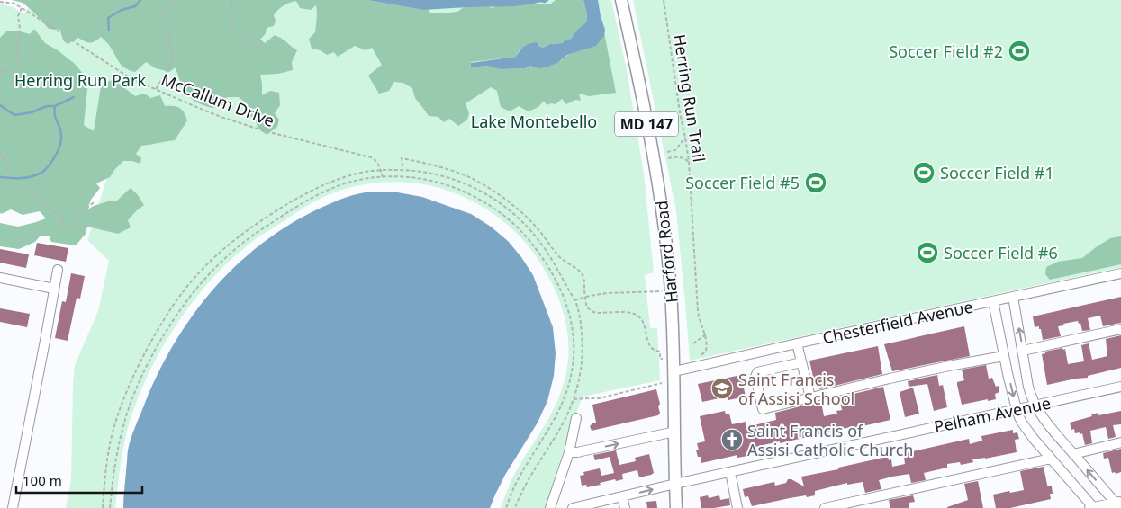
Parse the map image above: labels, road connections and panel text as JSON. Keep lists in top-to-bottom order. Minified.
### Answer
{"streets":{"main road":["MD 147","Harford Road"],"street":["Chesterfield Avenue","Pelham Avenue"],"path":["Herring Run Trail","McCallum Drive"]},"crossings":[["Harford Road","Chesterfield Avenue"],["Harford Road","Pelham Avenue"]],"parks":["Herring Run Park","Lake Montebello"],"places":{"sports":["Soccer Field #2","Soccer Field #1","Soccer Field #5","Soccer Field #6"],"school or university":["Saint Francis of Assisi School"],"church":["Saint Francis of Assisi Catholic Church"]},"scale_bar":"100 m"}
